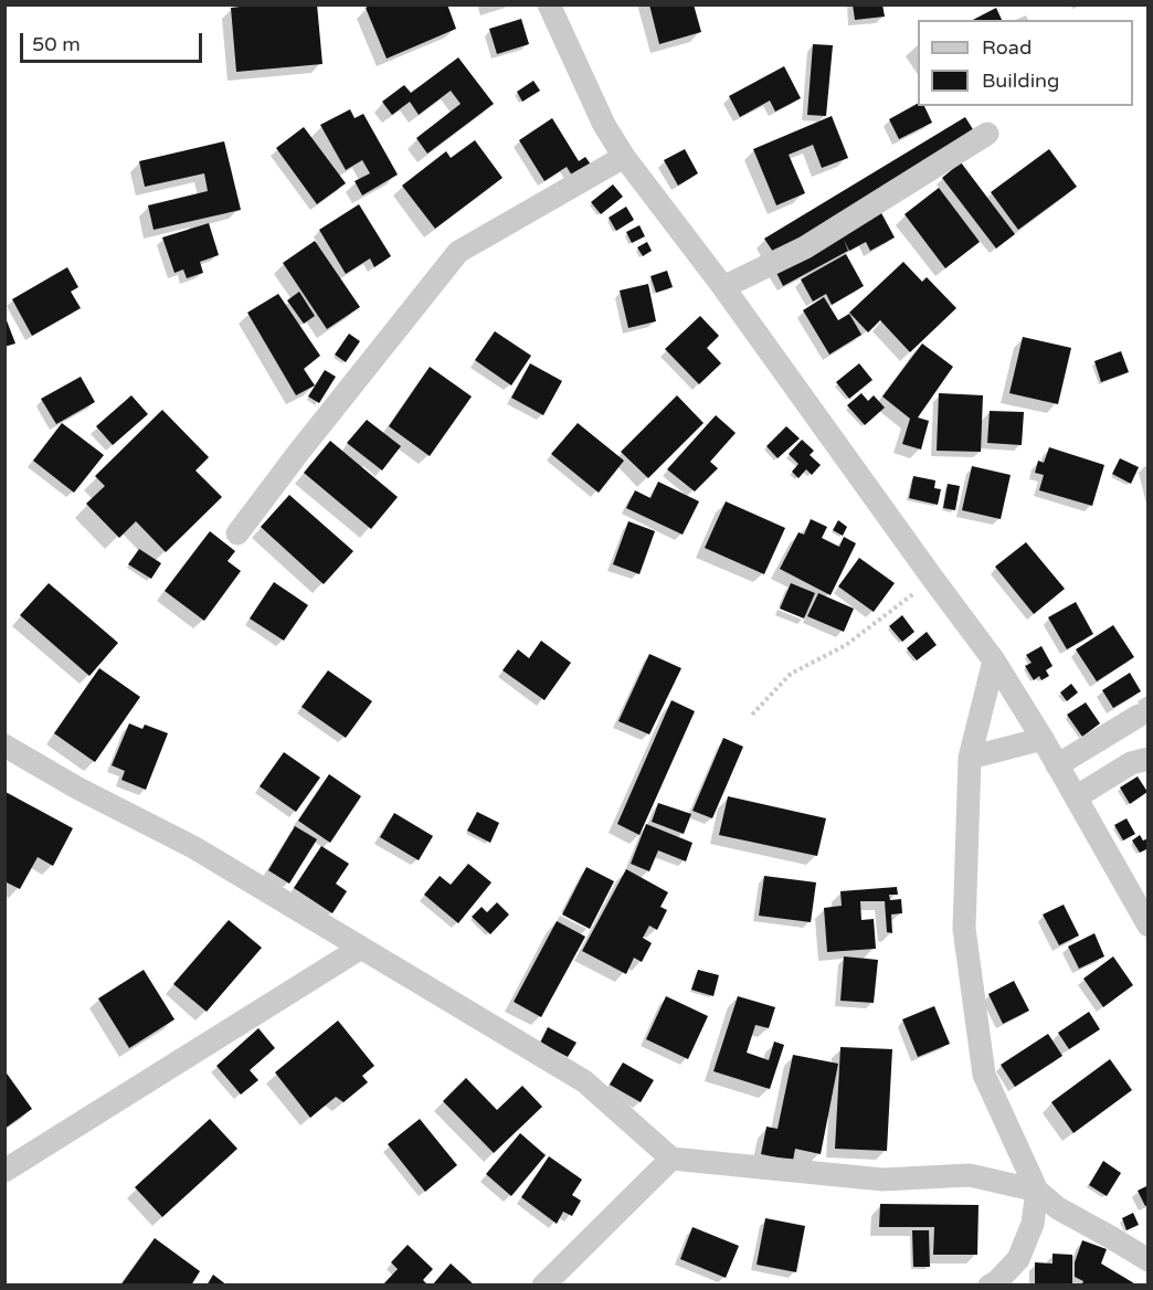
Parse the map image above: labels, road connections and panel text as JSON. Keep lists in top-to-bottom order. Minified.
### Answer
{"legend":["Road","Building"],"scale_bar":"50 m"}
